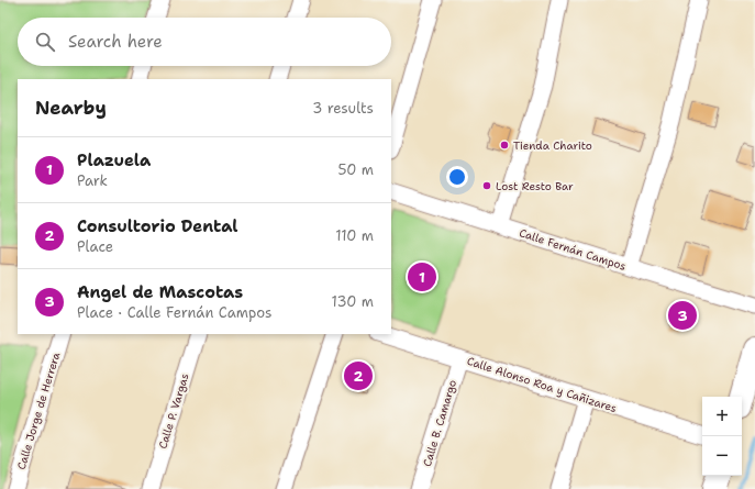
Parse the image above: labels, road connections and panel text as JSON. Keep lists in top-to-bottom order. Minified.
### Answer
{"streets":{"street":["Calle Fernán Campos","Calle Alonso Roa y Cañizares","Calle Jorge de Herrera","Calle P. Vargas","Calle B. Camargo"]},"crossings":[["Calle Alonso Roa y Cañizares","Calle B. Camargo"]],"places":["Tienda Charito","Lost Resto Bar"],"page":{"search":"Search here","heading":["Nearby","3 results"],"list":[{"mark":"1","name":"Plazuela","note":"Park","value":"50 m"},{"mark":"2","name":"Consultorio Dental","note":"Place","value":"110 m"},{"mark":"3","name":"Angel de Mascotas","note":"Place · Calle Fernán Campos","value":"130 m"}],"pins":["1","3","2"],"map_buttons":["+","−"]}}
